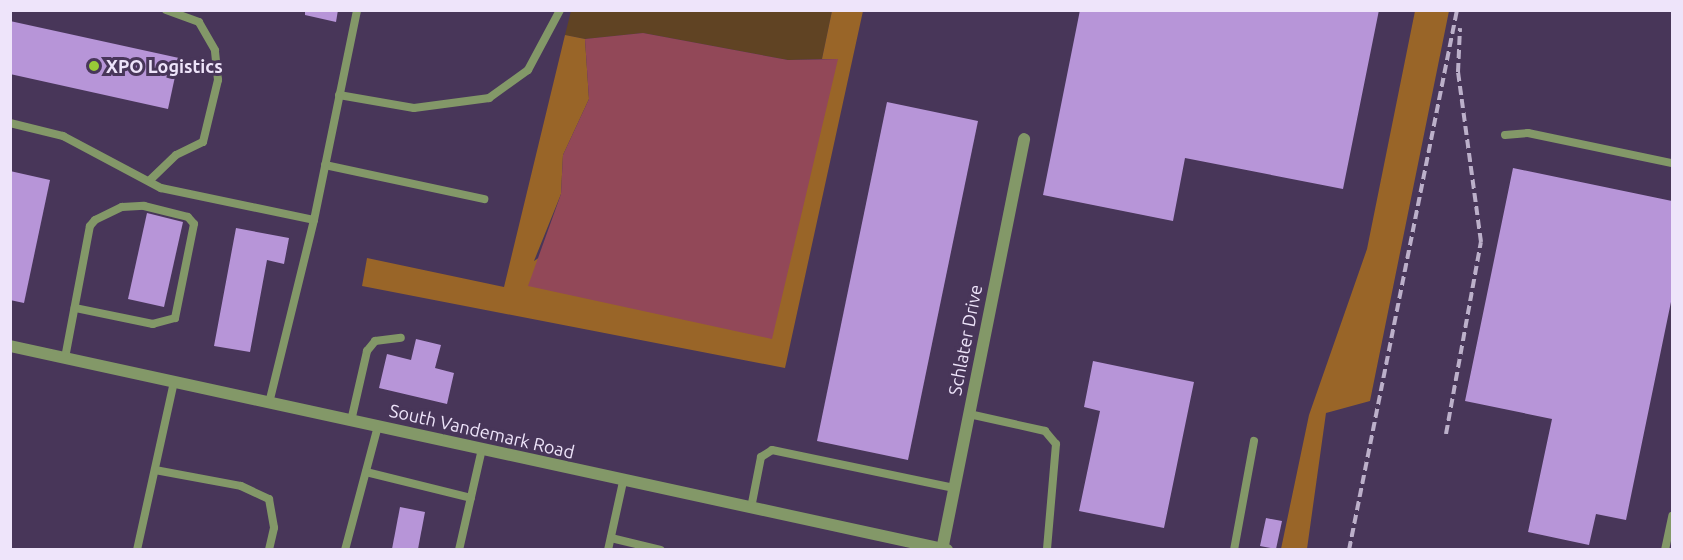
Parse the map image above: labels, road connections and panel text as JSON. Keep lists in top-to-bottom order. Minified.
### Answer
{"streets":{"street":["Schlater Drive","South Vandemark Road"]},"crossings":[["Schlater Drive","South Vandemark Road"]],"places":["XPO Logistics"]}
